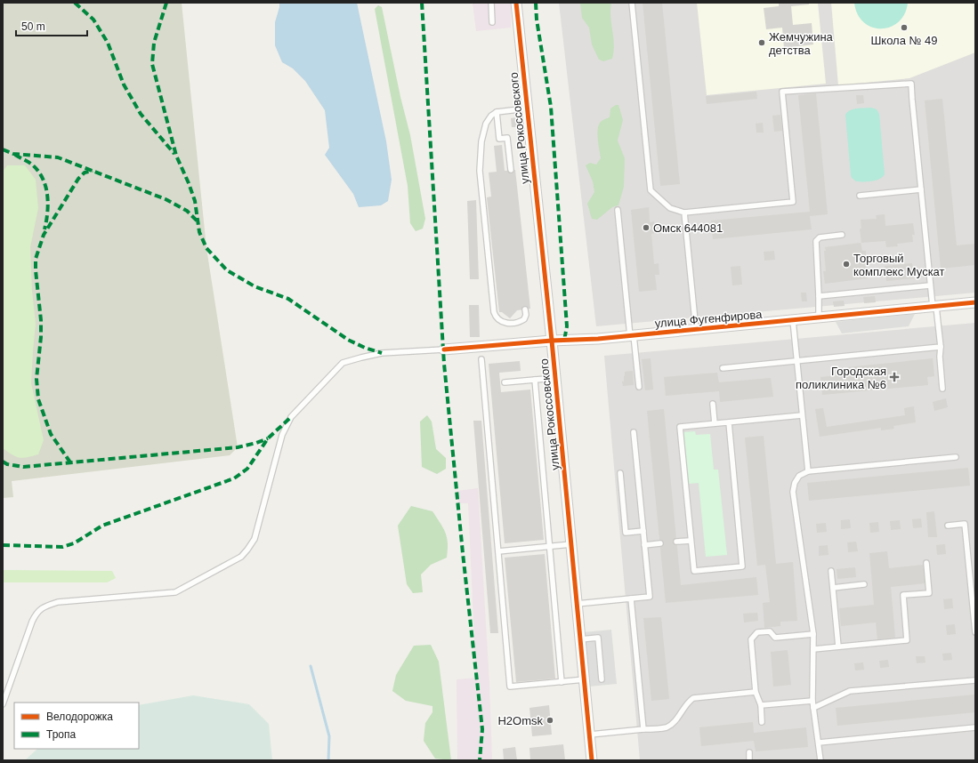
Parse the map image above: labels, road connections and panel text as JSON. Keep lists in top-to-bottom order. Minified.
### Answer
{"streets":{"street":["улица Рокоссовского","улица Фугенфирова"]},"crossings":[["улица Рокоссовского","улица Фугенфирова"]],"places":{"other":["Школа № 49","Жемчужина детства","Омск 644081","Торговый комплекс Мускат","H2Omsk"],"health":["Городская поликлиника №6"]},"legend":["Велодорожка","Тропа"],"scale_bar":"50 m"}
